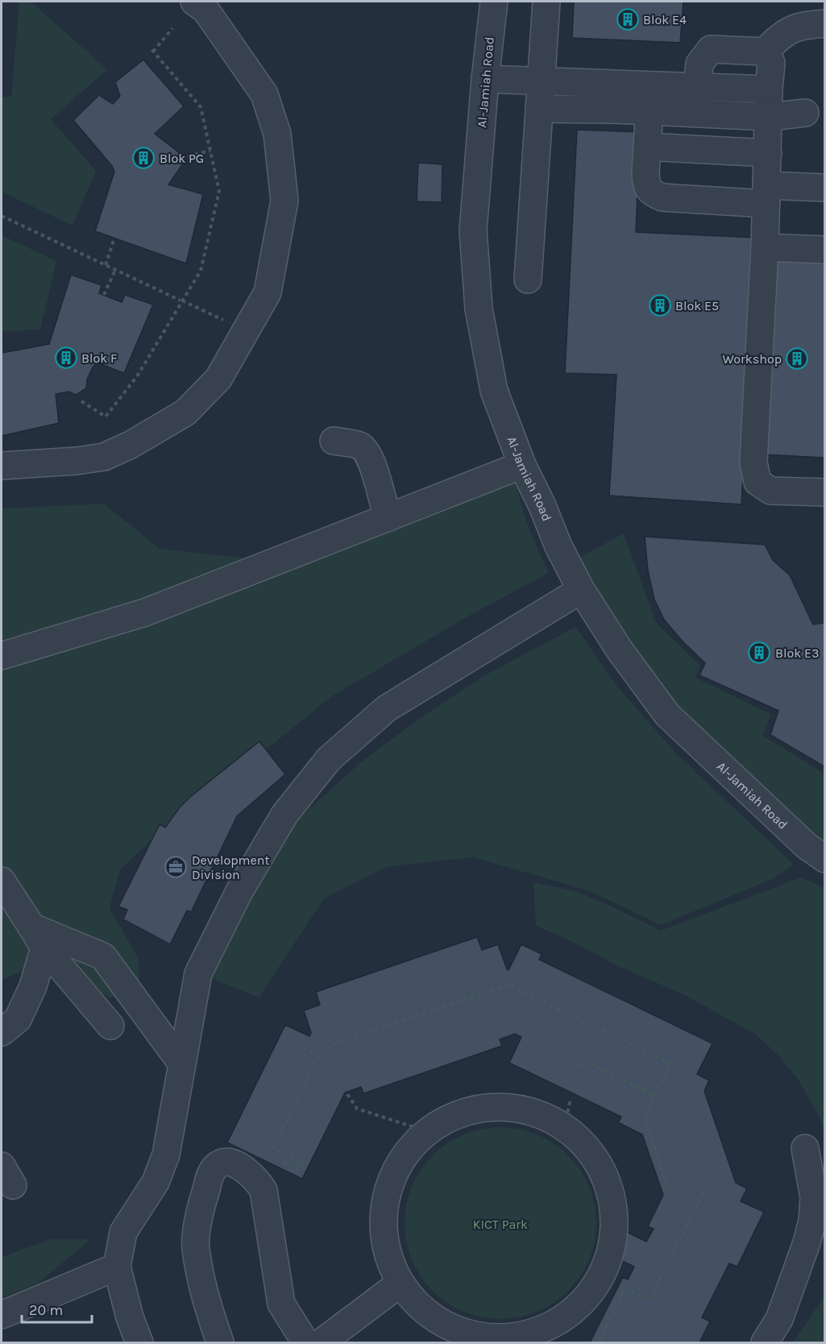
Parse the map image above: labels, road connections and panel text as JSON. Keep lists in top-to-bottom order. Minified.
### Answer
{"streets":{"street":["Al-Jamiah Road"]},"parks":["KICT Park"],"places":{"building":["Blok E4","Blok PG","Blok E5","Blok F","Workshop","Blok E3"],"office":["Development Division"]},"scale_bar":"20 m"}
